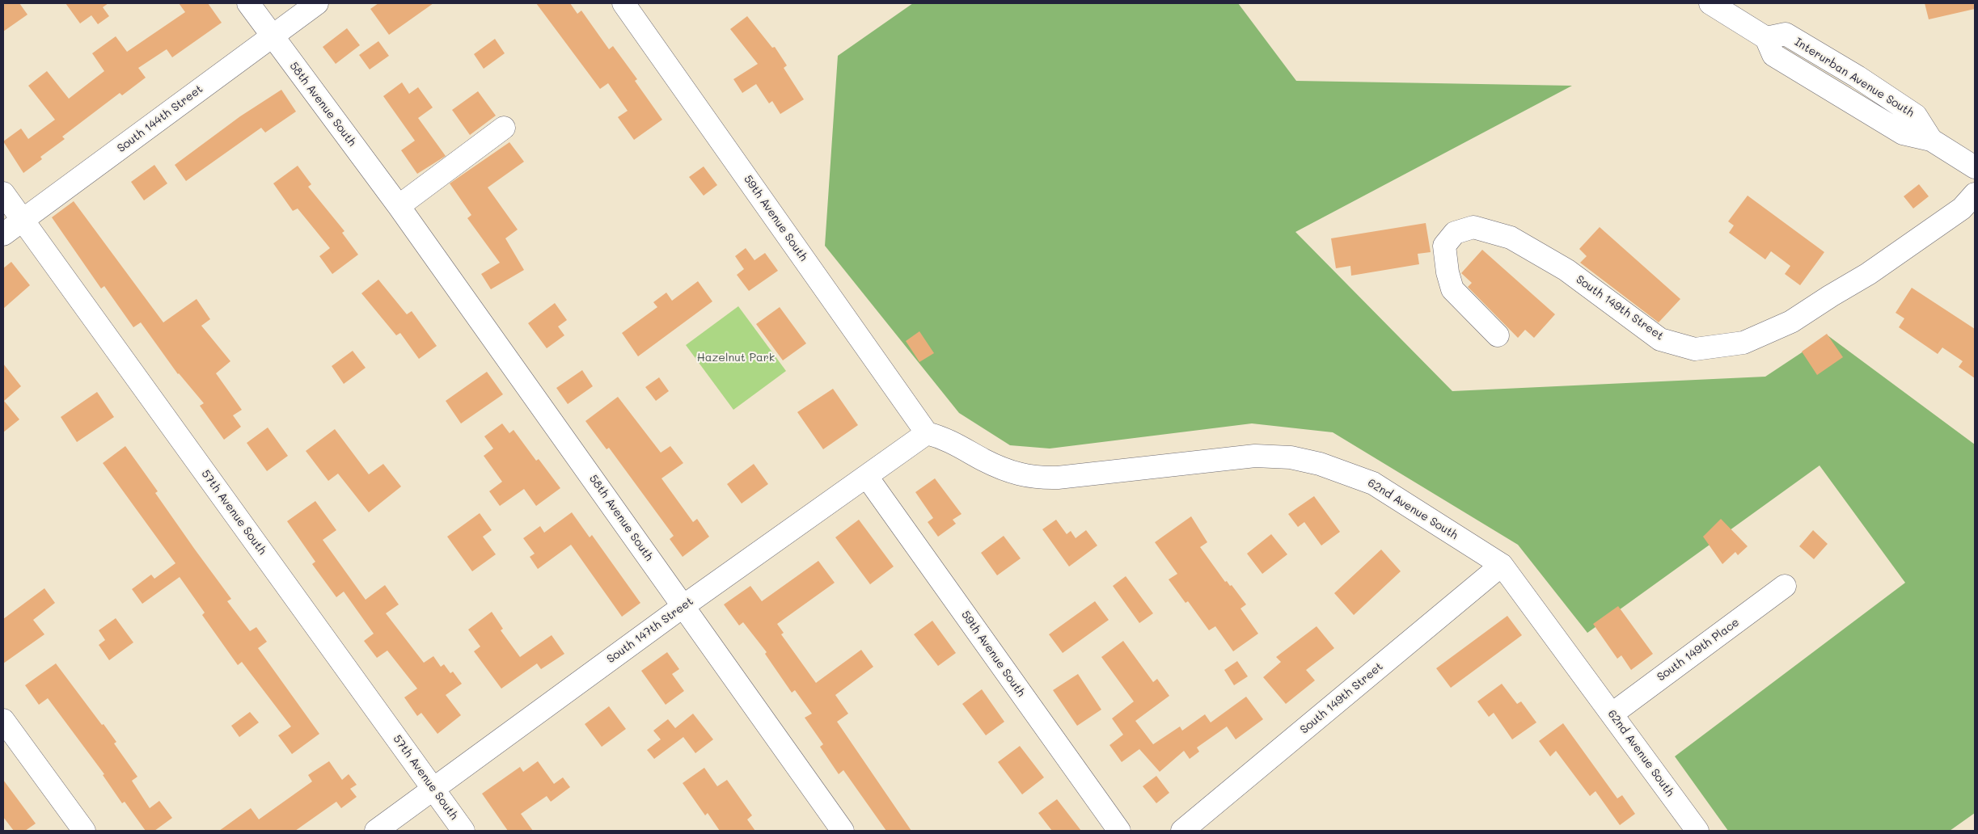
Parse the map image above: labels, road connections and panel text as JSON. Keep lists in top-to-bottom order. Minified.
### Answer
{"streets":{"street":["Interurban Avenue South","58th Avenue South","South 144th Street","59th Avenue South","South 149th Street","62nd Avenue South","57th Avenue South","South 147th Street","South 149th Place"]},"crossings":[["58th Avenue South","South 144th Street"],["58th Avenue South","South 147th Street"],["South 144th Street","57th Avenue South"],["59th Avenue South","62nd Avenue South"],["59th Avenue South","South 147th Street"],["South 149th Street","62nd Avenue South"],["62nd Avenue South","South 147th Street"],["62nd Avenue South","South 149th Place"],["57th Avenue South","South 147th Street"]],"parks":["Hazelnut Park"]}
